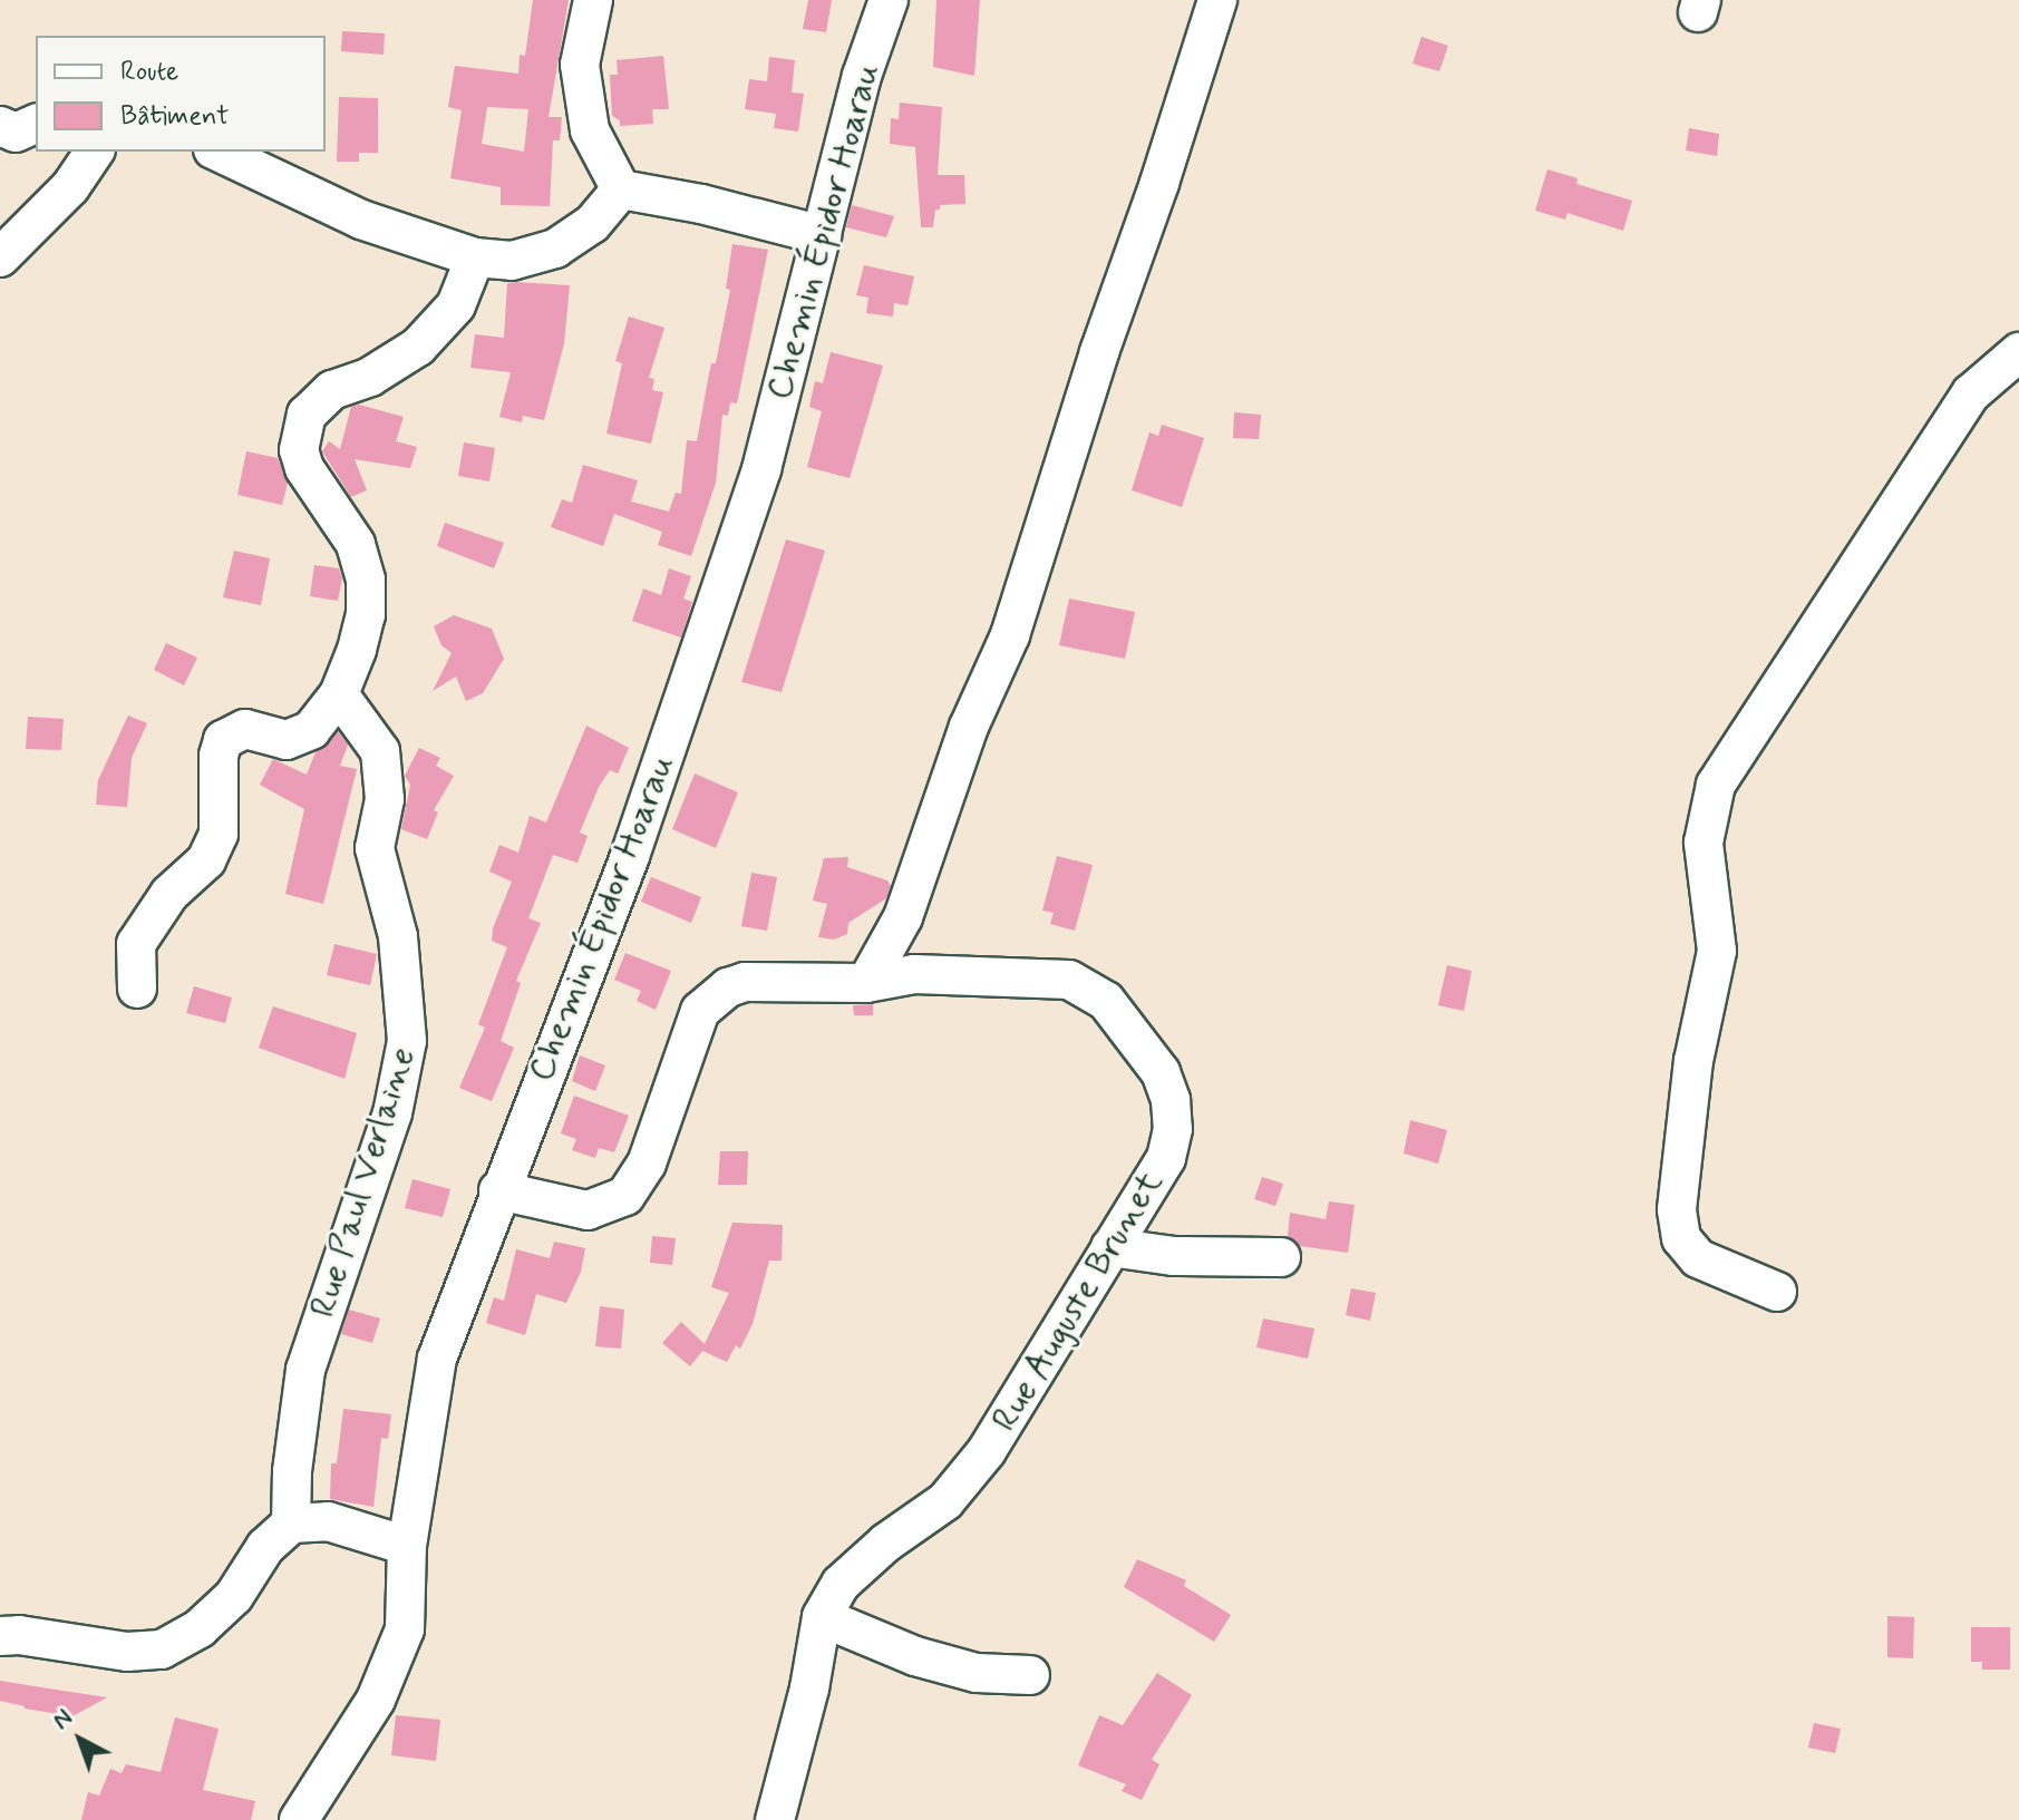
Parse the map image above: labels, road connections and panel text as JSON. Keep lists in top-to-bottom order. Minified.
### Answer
{"streets":{"street":["Chemin Épidor Hoarau","Rue Paul Verlaine","Rue Auguste Brunet"]},"crossings":[["Chemin Épidor Hoarau","Rue Auguste Brunet"]],"legend":["Route","Bâtiment"],"north":"top left"}
